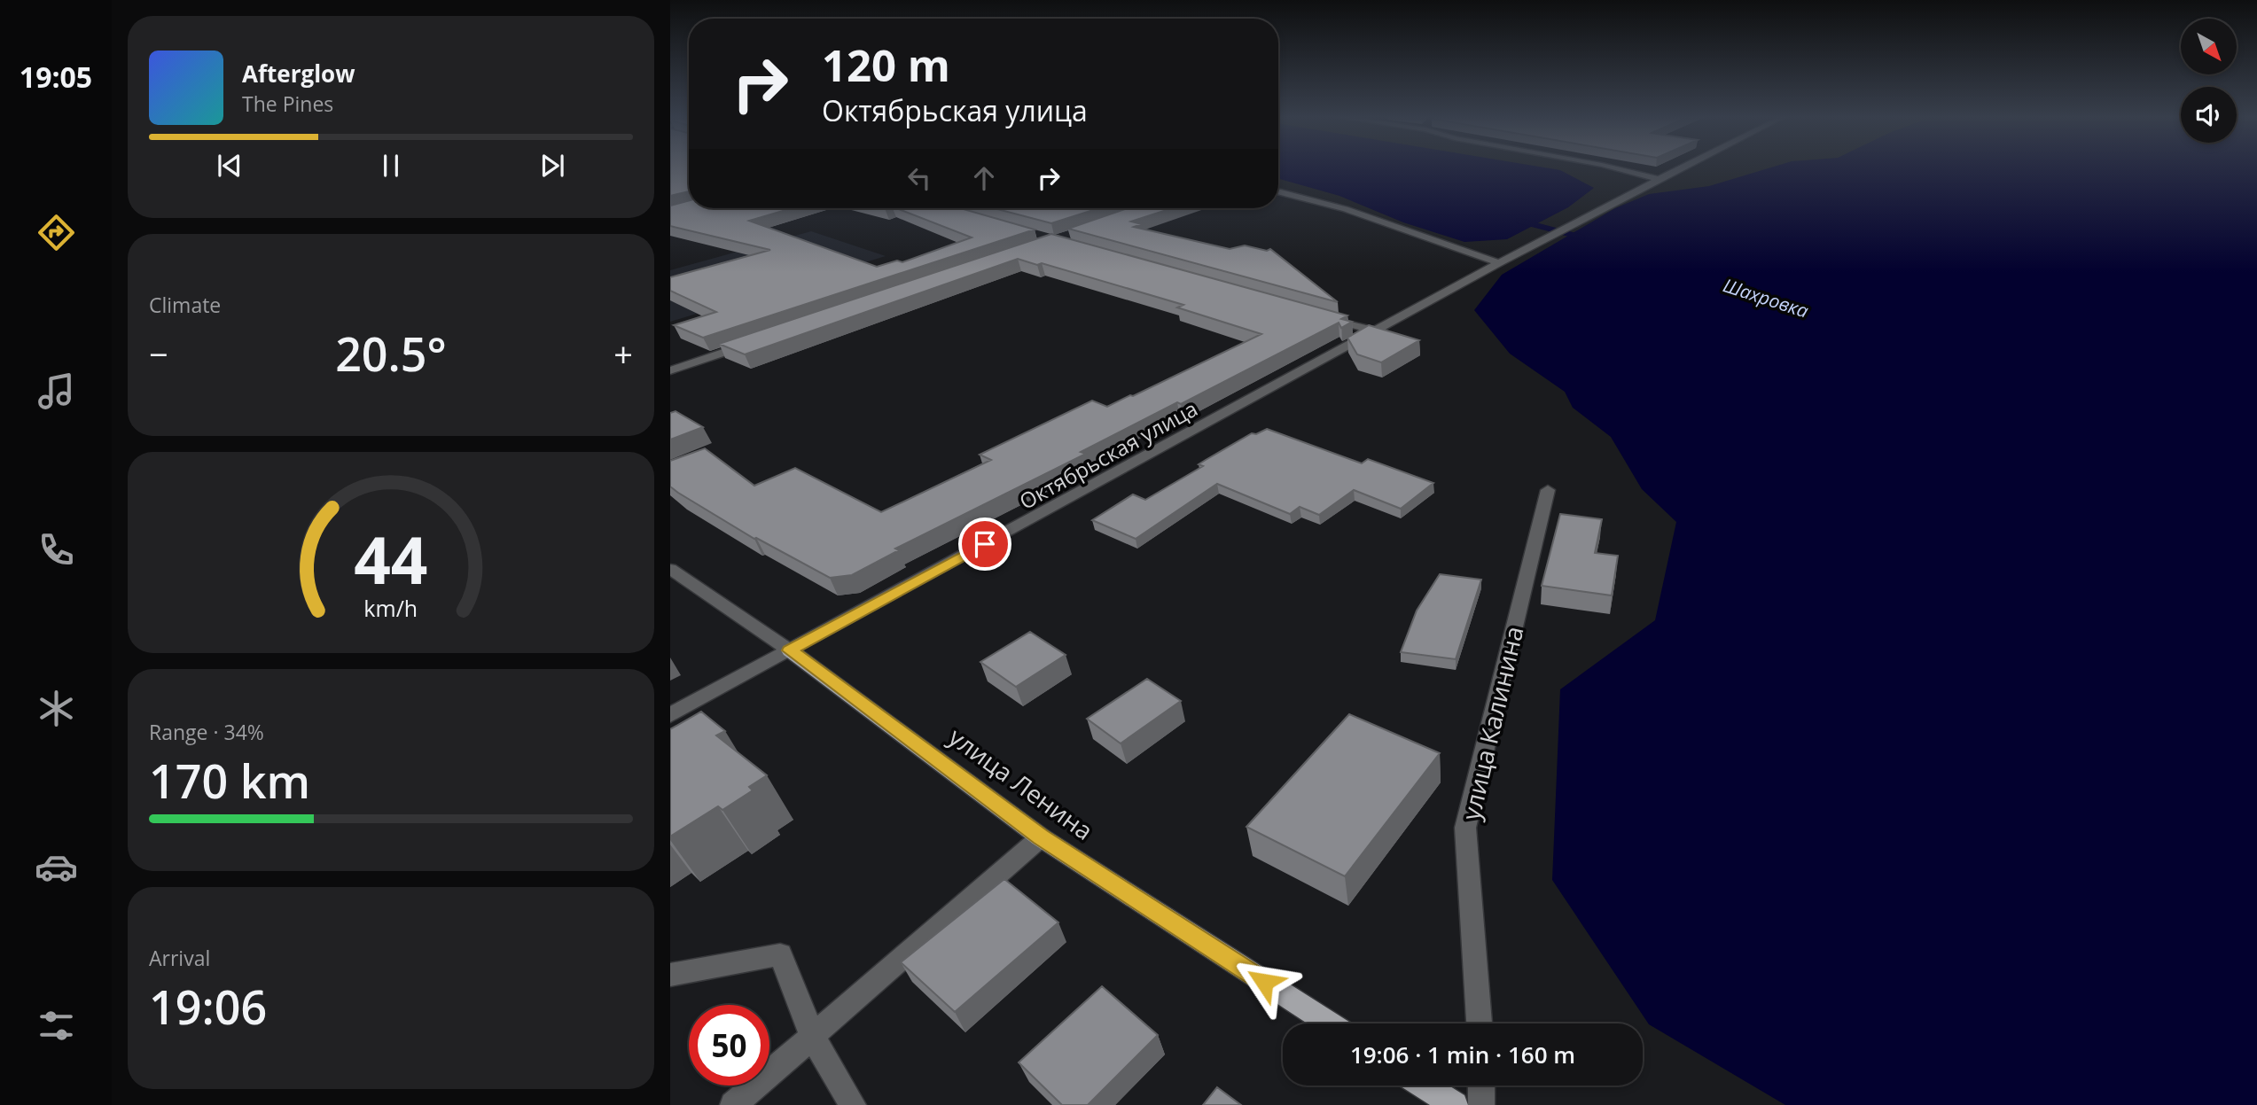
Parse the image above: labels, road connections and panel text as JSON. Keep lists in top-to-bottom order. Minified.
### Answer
{"streets":{"main road":["улица Ленина"],"street":["Октябрьская улица","улица Калинина"]},"crossings":[["Октябрьская улица","улица Ленина"]],"water":["Шахровка"],"north":"bottom right","page":{"tabs":"19:05","turn":["120 m","Октябрьская улица"],"song":["Afterglow","The Pines"],"tile":["Climate",["Range · 34%","170 km"],["Arrival","19:06"]],"heat":["−","20.5°","+"],"limit":"50","trip":"19:06 · 1 min · 160 m","gauge":["44","km/h"]}}
